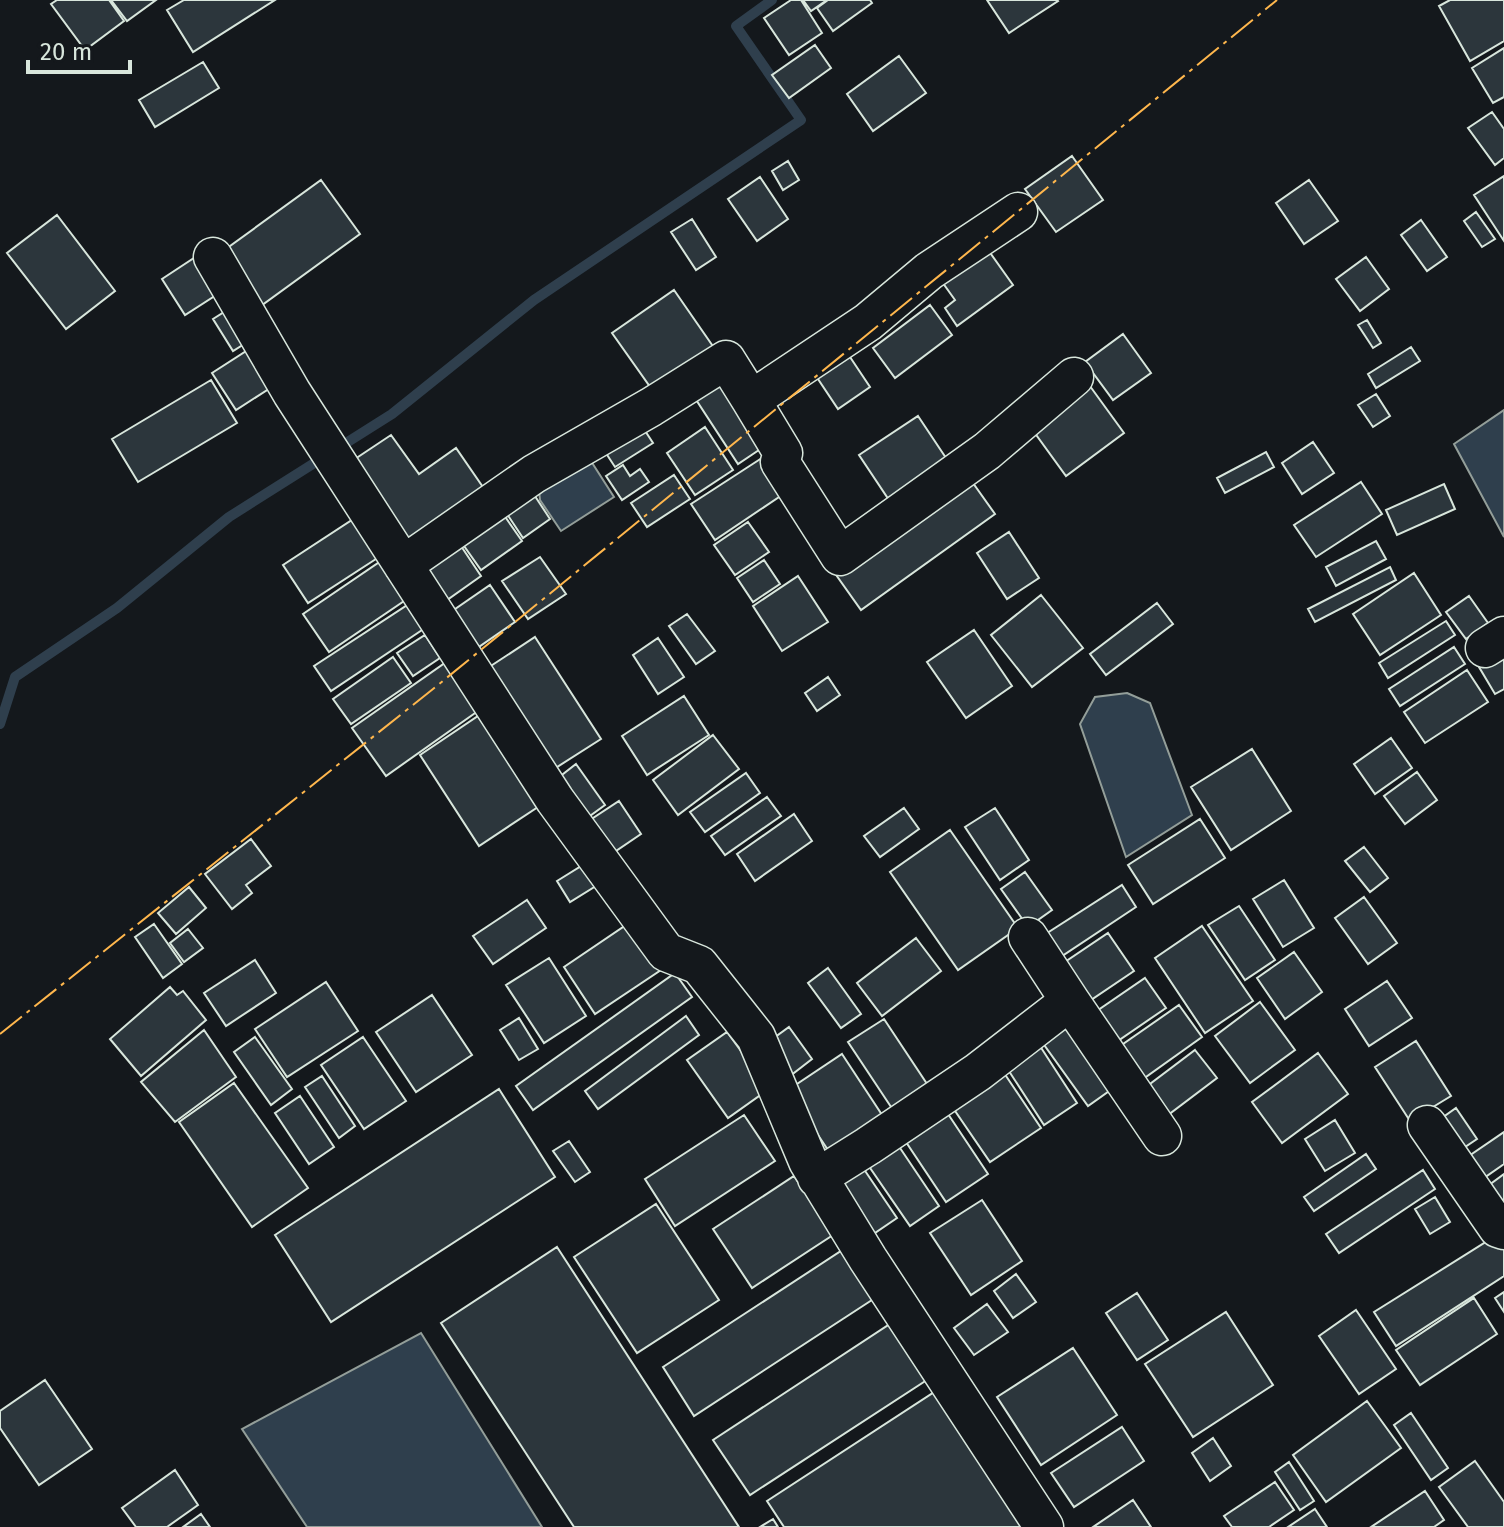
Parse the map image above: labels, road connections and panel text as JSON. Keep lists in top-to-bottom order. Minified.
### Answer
{"scale_bar":"20 m"}
